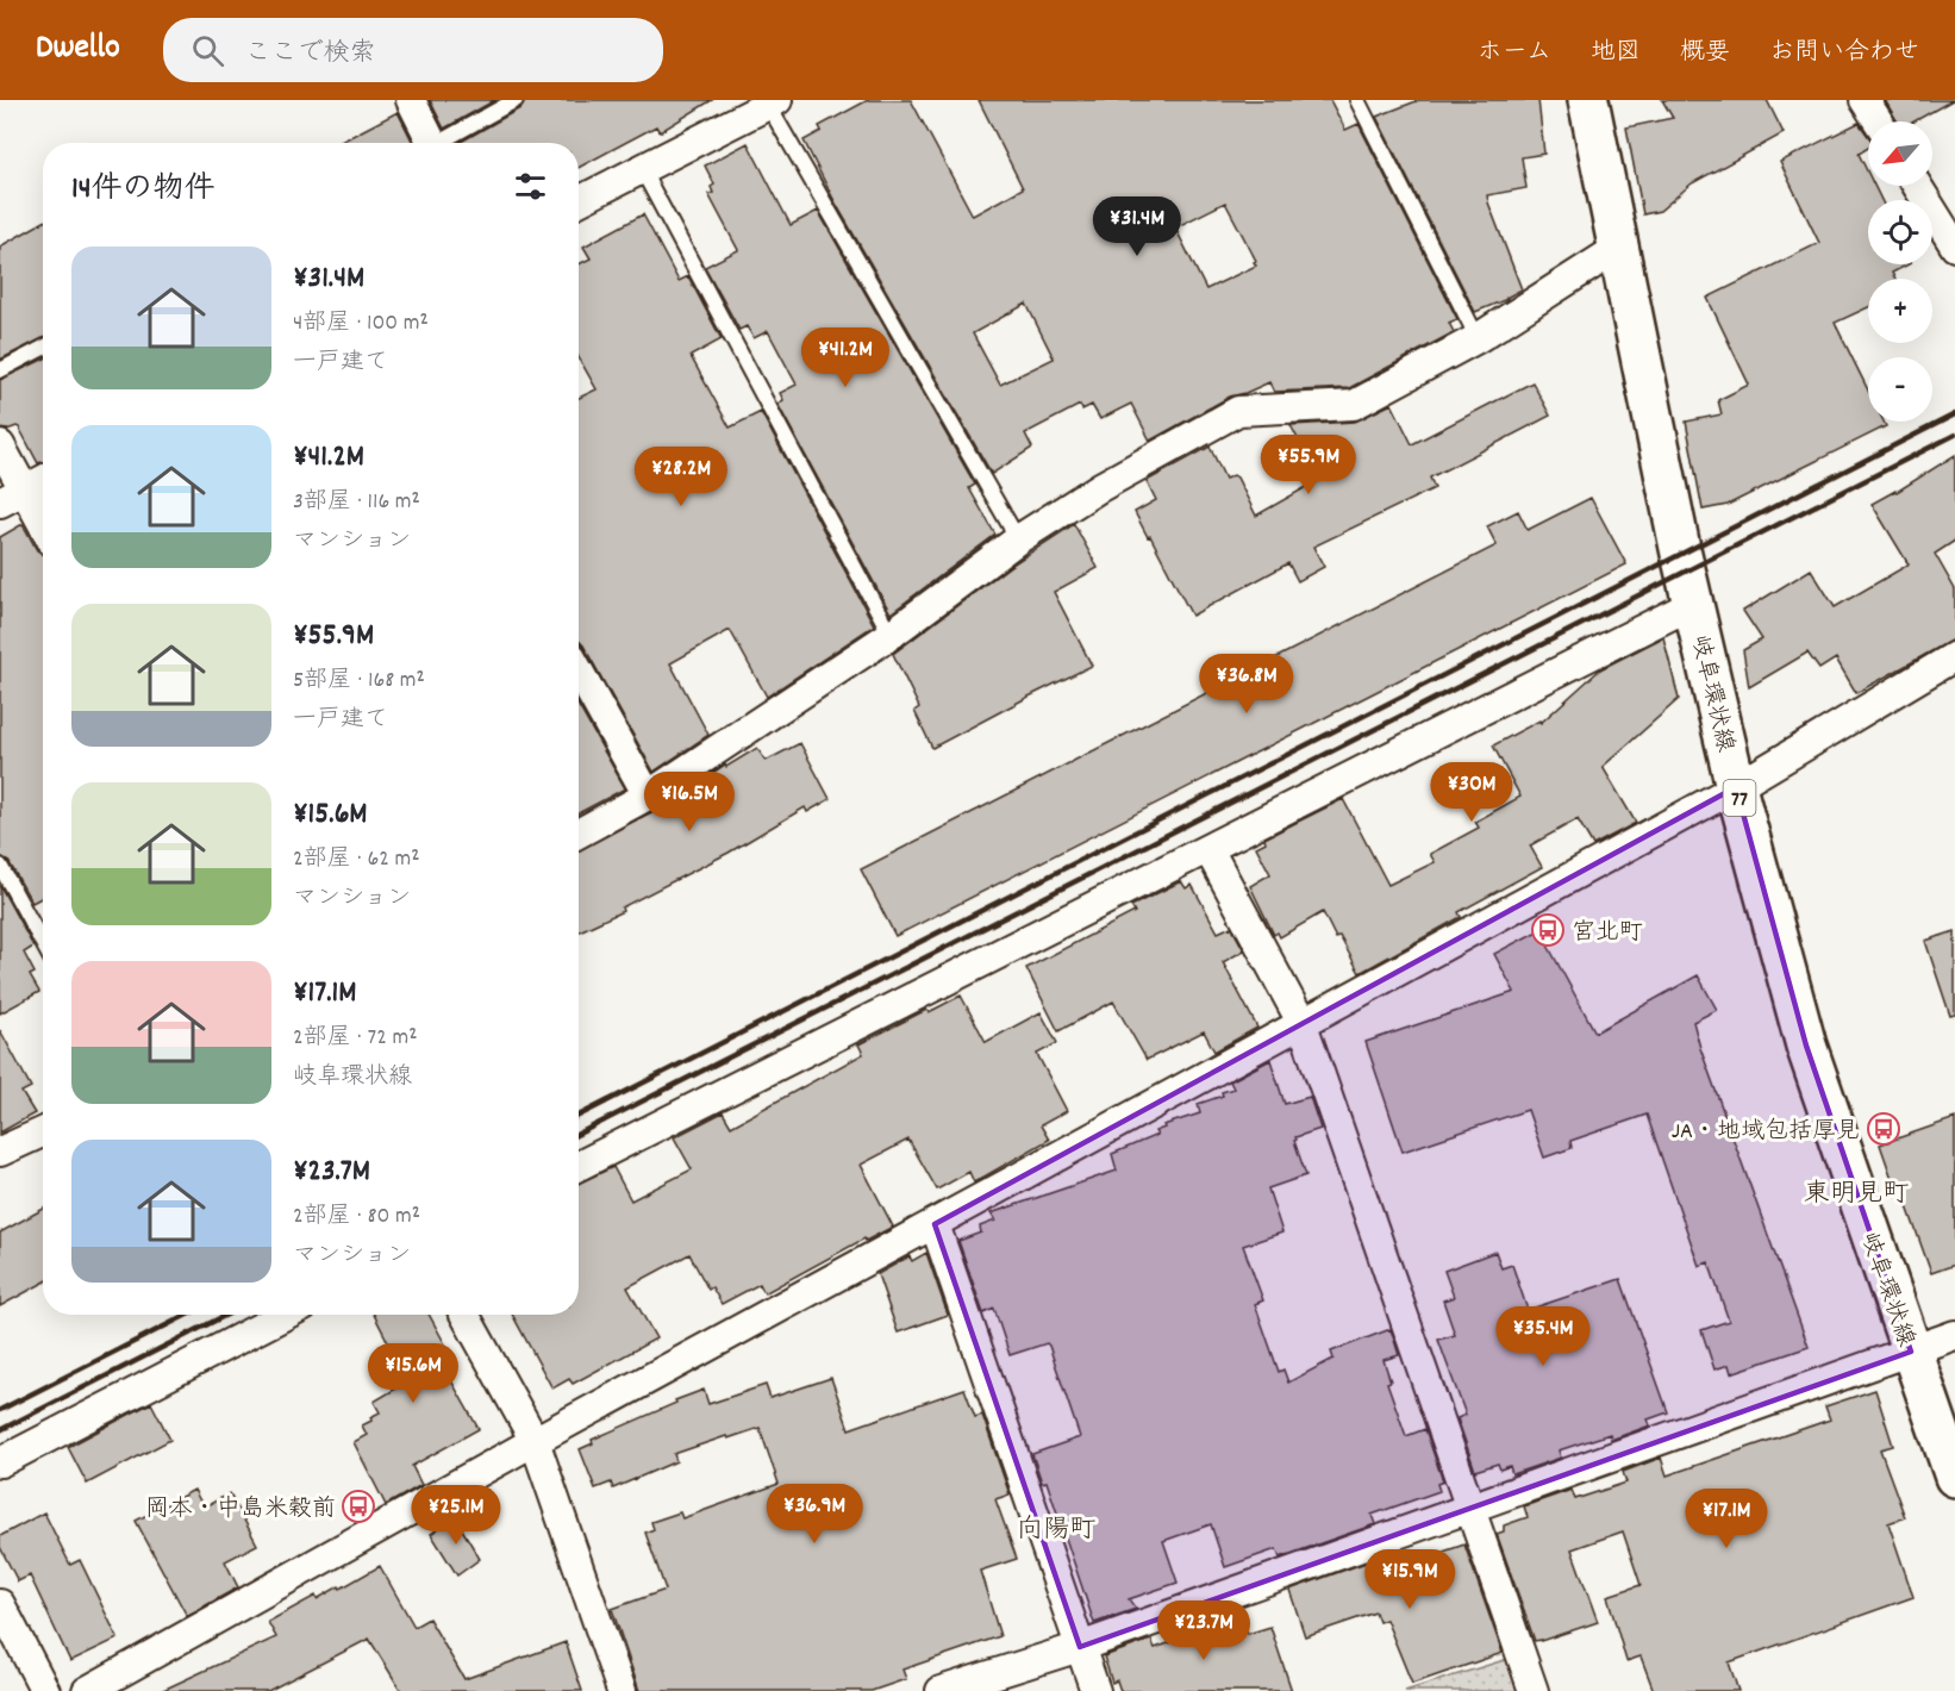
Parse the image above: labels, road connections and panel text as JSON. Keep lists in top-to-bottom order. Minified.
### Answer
{"streets":{"main road":["岐阜環状線","77"]},"districts":["東明見町","向陽町"],"places":{"bus stop":["宮北町","JA・地域包括厚見","岡本・中島米穀前"]},"north":"bottom left","page":{"header":"Dwello","search":"ここで検索","nav":["ホーム","地図","概要","お問い合わせ"],"map_buttons":["+","−"],"heading":"14件の物件","price":["¥31.4M","¥41.2M","¥55.9M","¥28.2M","¥36.8M","¥30M","¥16.5M","¥35.4M","¥15.6M","¥36.9M","¥25.1M","¥17.1M","¥15.9M","¥23.7M"],"list":[{"name":"¥31.4M","note":"4部屋 · 100 m² · 一戸建て"},{"name":"¥41.2M","note":"3部屋 · 116 m² · マンション"},{"name":"¥55.9M","note":"5部屋 · 168 m² · 一戸建て"},{"name":"¥15.6M","note":"2部屋 · 62 m² · マンション"},{"name":"¥17.1M","note":"2部屋 · 72 m² · 岐阜環状線"},{"name":"¥23.7M","note":"2部屋 · 80 m² · マンション"}]}}
